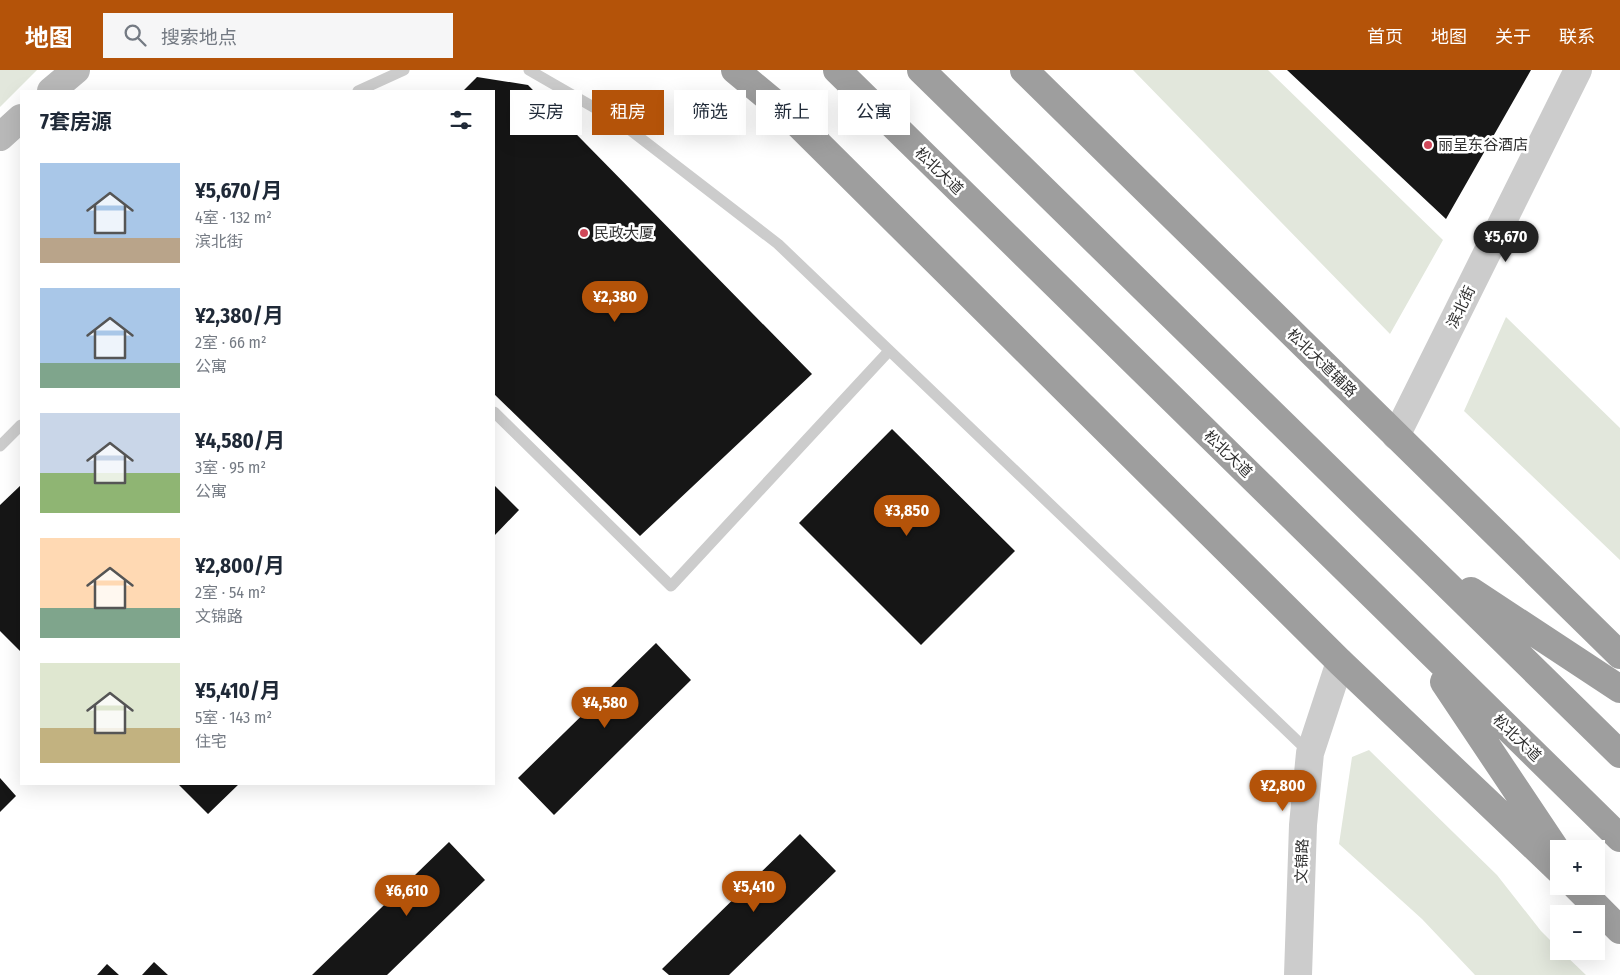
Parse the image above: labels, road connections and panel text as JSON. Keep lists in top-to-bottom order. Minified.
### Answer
{"streets":{"highway":["松北大道","松北大道辅路"],"street":["滨北街","文锦路"]},"crossings":[["滨北街","松北大道辅路"]],"places":["丽呈东谷酒店","民政大厦"],"page":{"header":"地图","search":"搜索地点","nav":["首页","地图","关于","联系"],"chip":["买房","租房","筛选","新上","公寓"],"heading":"7套房源","list":[{"name":"¥5,670/月","note":"4室 · 132 m² · 滨北街"},{"name":"¥2,380/月","note":"2室 · 66 m² · 公寓"},{"name":"¥4,580/月","note":"3室 · 95 m² · 公寓"},{"name":"¥2,800/月","note":"2室 · 54 m² · 文锦路"},{"name":"¥5,410/月","note":"5室 · 143 m² · 住宅"}],"price":["¥5,670","¥2,380","¥3,850","¥4,580","¥2,800","¥5,410","¥6,610"],"map_buttons":["+","−"]}}
